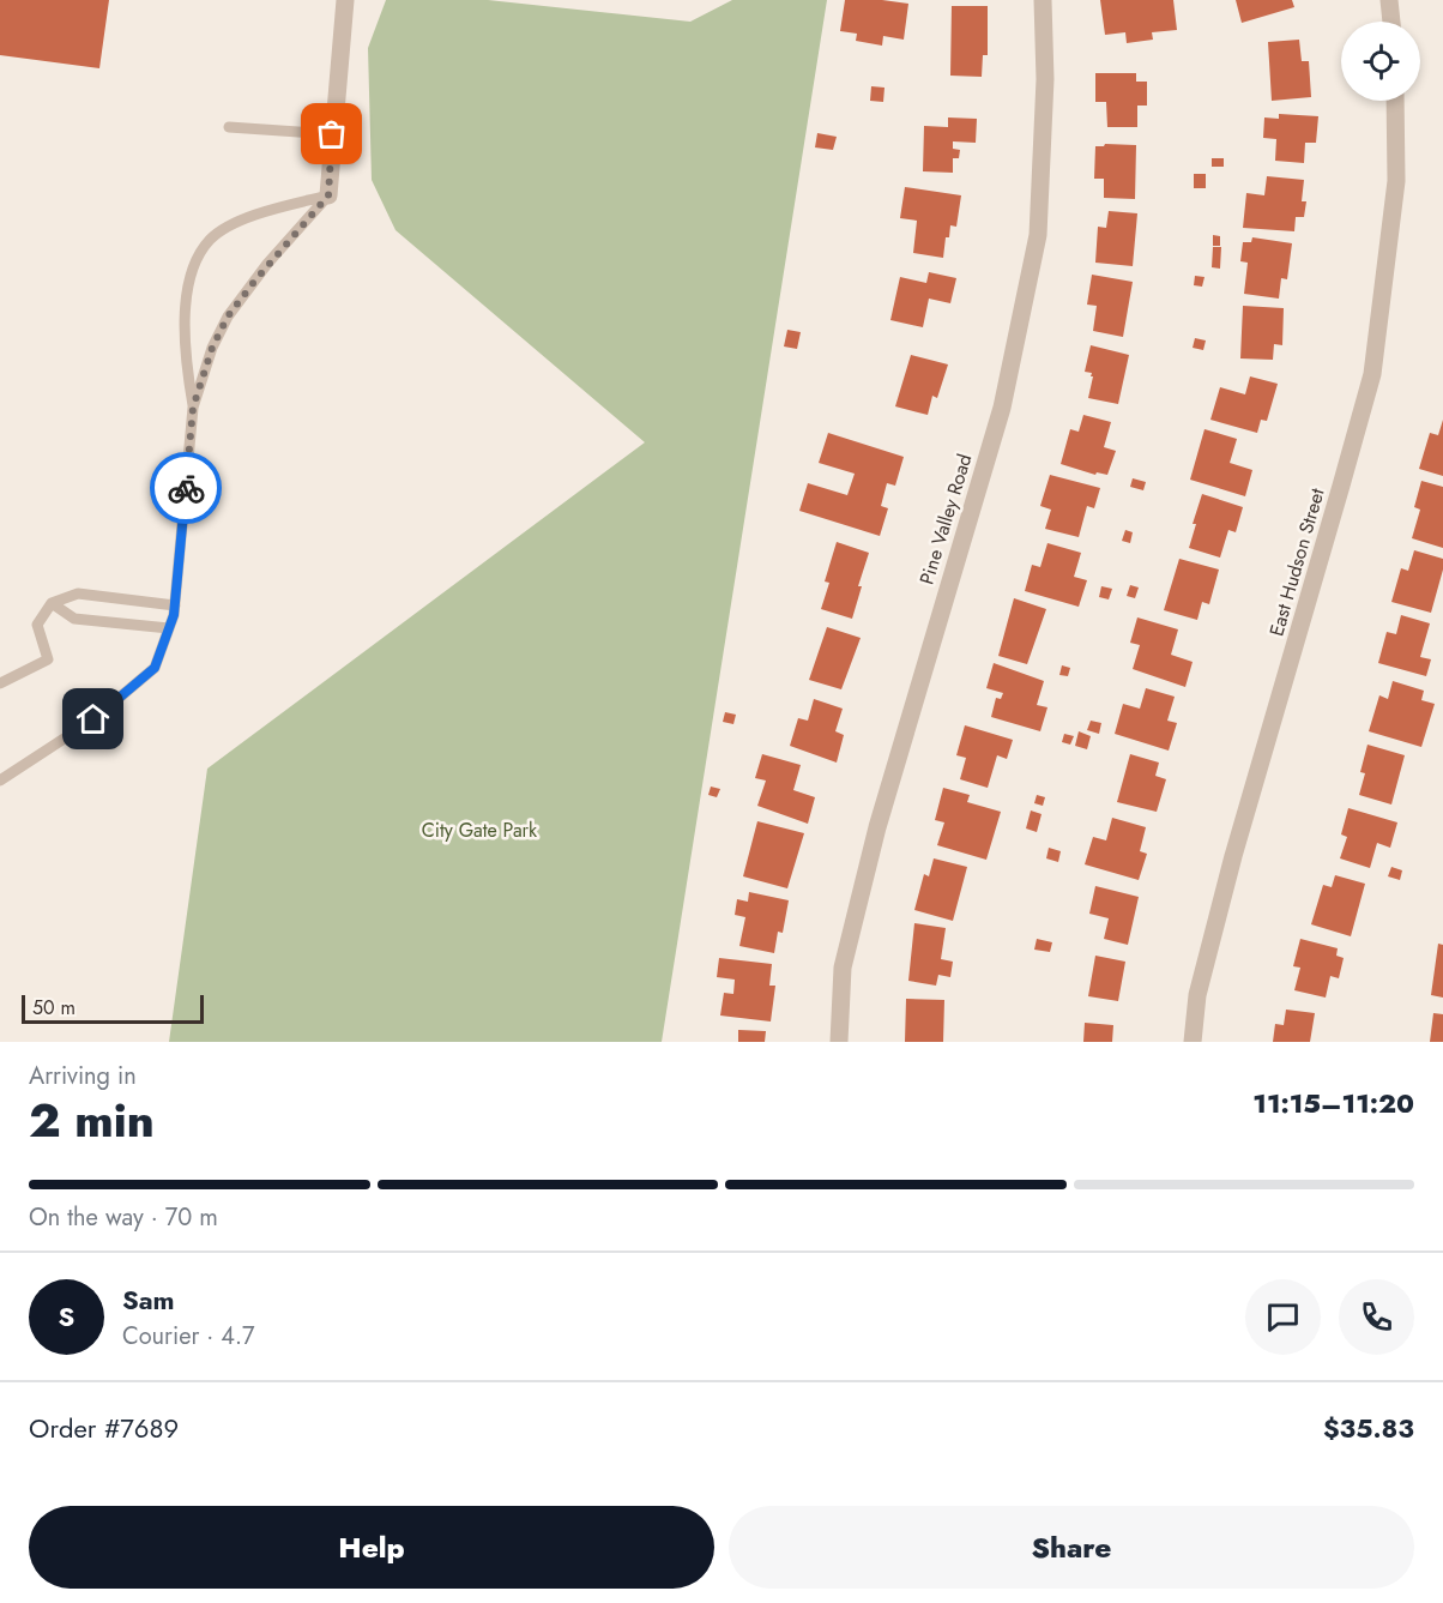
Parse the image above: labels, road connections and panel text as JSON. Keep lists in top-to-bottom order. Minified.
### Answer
{"streets":{"street":["Pine Valley Road","East Hudson Street"]},"parks":["City Gate Park"],"scale_bar":"50 m","page":{"scale":"50 m","heading":["2 min","Arriving in","11:15–11:20"],"panel":["Sam","Courier · 4.7","Order #7689","$35.83"],"bar":"On the way · 70 m","round":"S","buttons":["Help","Share"]}}
